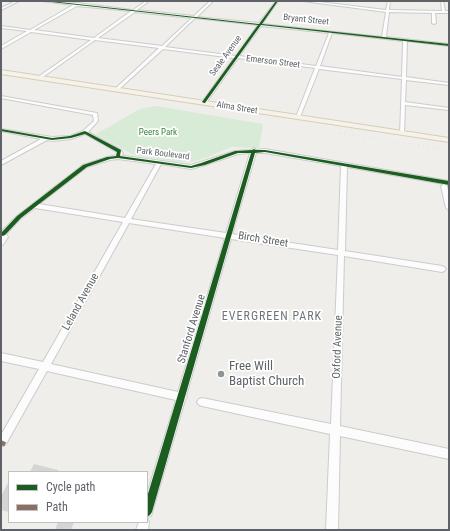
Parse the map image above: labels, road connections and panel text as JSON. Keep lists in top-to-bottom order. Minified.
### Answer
{"streets":{"main road":["Alma Street"],"street":["Bryant Street","Seale Avenue","Emerson Street","Park Boulevard","Birch Street","Leland Avenue","Stanford Avenue","Oxford Avenue"]},"crossings":[["Bryant Street","Seale Avenue"],["Seale Avenue","Emerson Street"],["Seale Avenue","Alma Street"],["Park Boulevard","Birch Street"],["Park Boulevard","Leland Avenue"],["Park Boulevard","Stanford Avenue"],["Park Boulevard","Oxford Avenue"],["Birch Street","Leland Avenue"],["Birch Street","Stanford Avenue"],["Birch Street","Oxford Avenue"]],"districts":["EVERGREEN PARK"],"parks":["Peers Park"],"places":["Free Will Baptist Church"],"legend":["Cycle path","Path"]}
